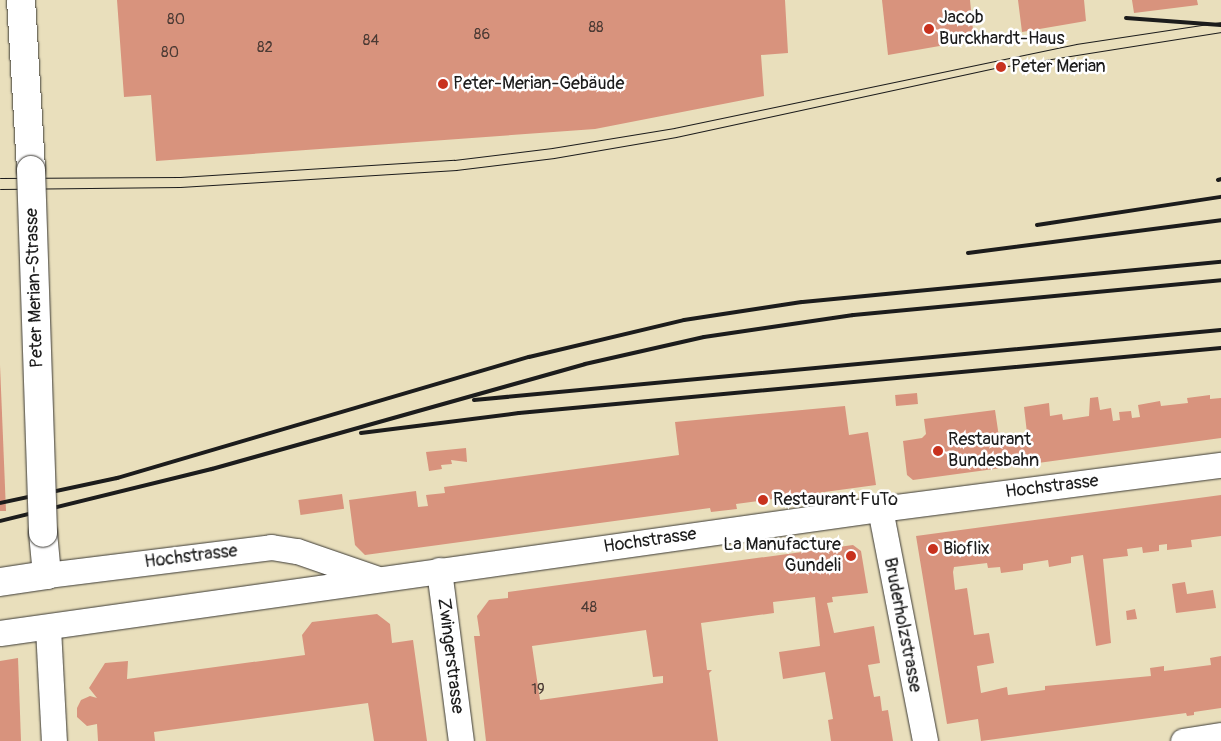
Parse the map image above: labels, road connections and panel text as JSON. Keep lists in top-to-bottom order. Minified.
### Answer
{"streets":{"street":["Peter Merian-Strasse","Hochstrasse","Bruderholzstrasse","Zwingerstrasse"]},"crossings":[["Peter Merian-Strasse","Hochstrasse"],["Hochstrasse","Bruderholzstrasse"],["Hochstrasse","Zwingerstrasse"]],"places":["Jacob Burckhardt-Haus","Peter Merian","Peter-Merian-Gebäude","Restaurant Bundesbahn","Restaurant FuTo","Bioflix","La Manufacture Gundeli"],"house_numbers":["80","88","86","84","82","80","48","19"]}
